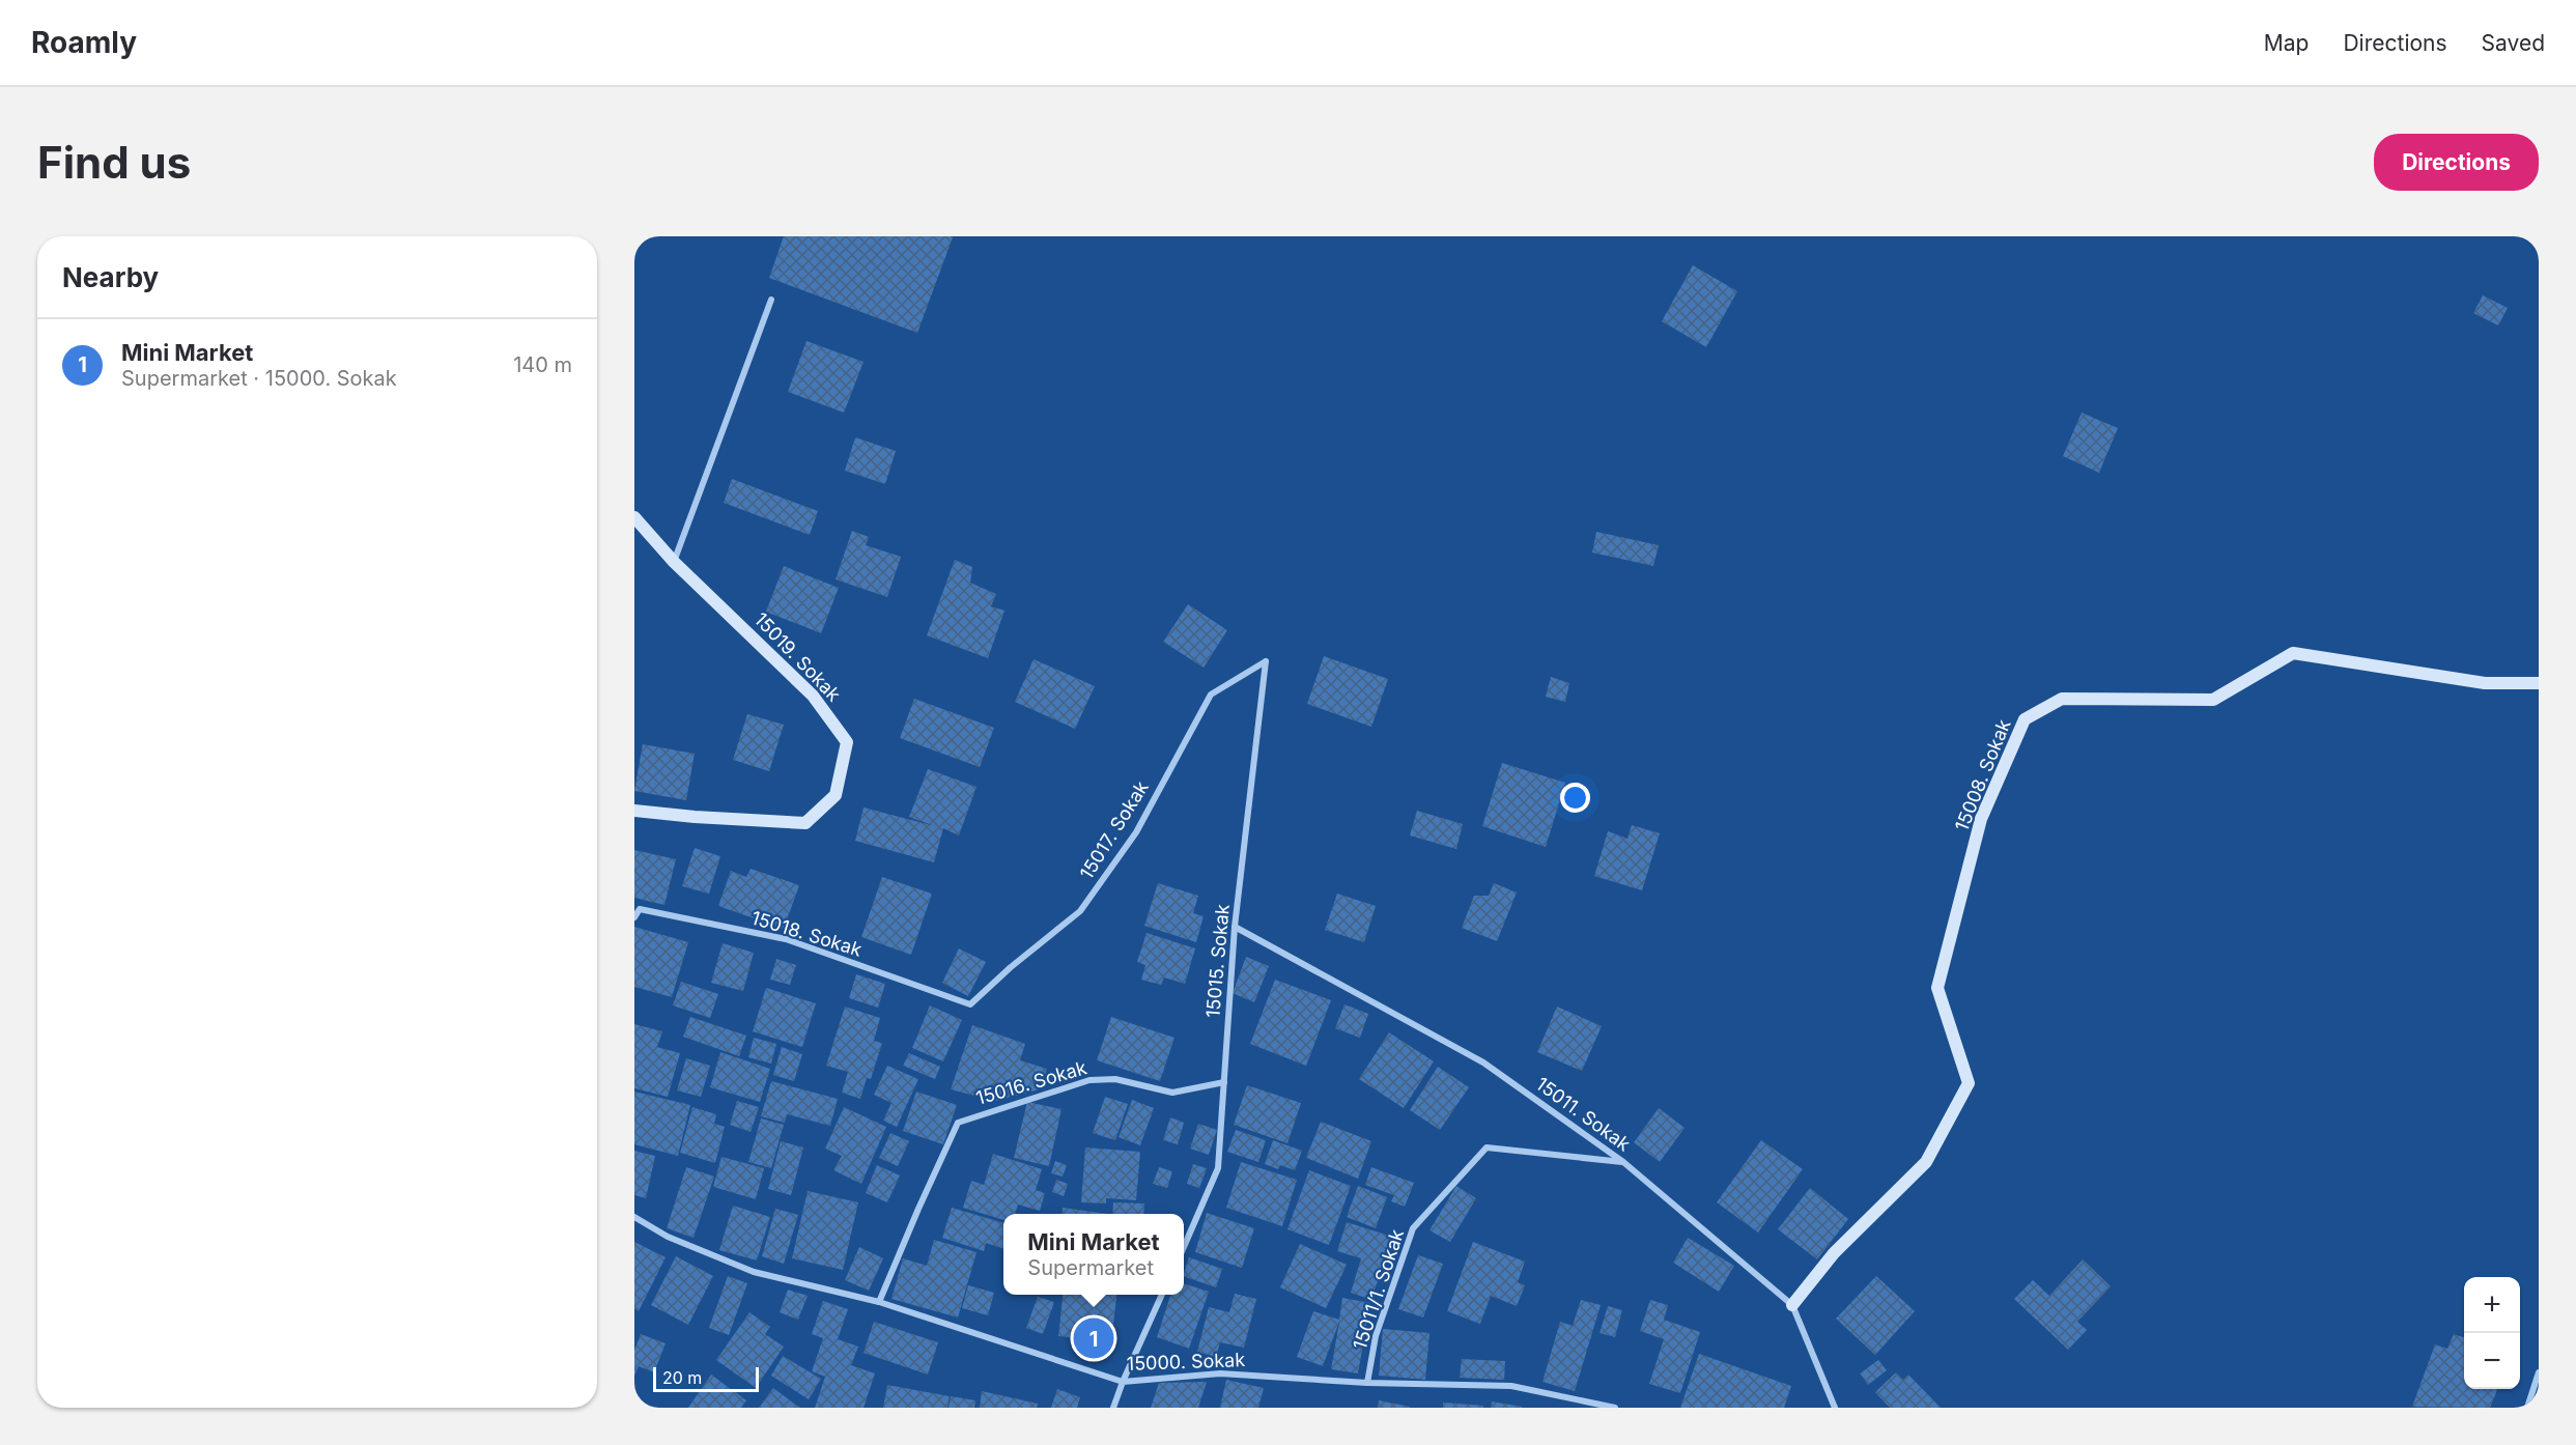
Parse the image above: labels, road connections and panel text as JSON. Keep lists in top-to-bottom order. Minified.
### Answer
{"streets":{"street":["15019. Sokak","15008. Sokak","15017. Sokak","15018. Sokak","15015. Sokak","15016. Sokak","15011. Sokak","15011/1. Sokak","15000. Sokak"]},"crossings":[["15008. Sokak","15011. Sokak"],["15017. Sokak","15018. Sokak"],["15017. Sokak","15015. Sokak"],["15015. Sokak","15016. Sokak"],["15015. Sokak","15011. Sokak"],["15016. Sokak","15000. Sokak"],["15011. Sokak","15011/1. Sokak"],["15011/1. Sokak","15000. Sokak"]],"scale_bar":"20 m","page":{"header":"Roamly","nav":["Map","Directions","Saved"],"buttons":"Directions","title":"Find us","heading":"Nearby","list":[{"mark":"1","name":"Mini Market","note":"Supermarket · 15000. Sokak","value":"140 m"}],"popup":["Mini Market","Supermarket"],"map_buttons":["+","−"],"pins":"1","scale":"20 m"}}
